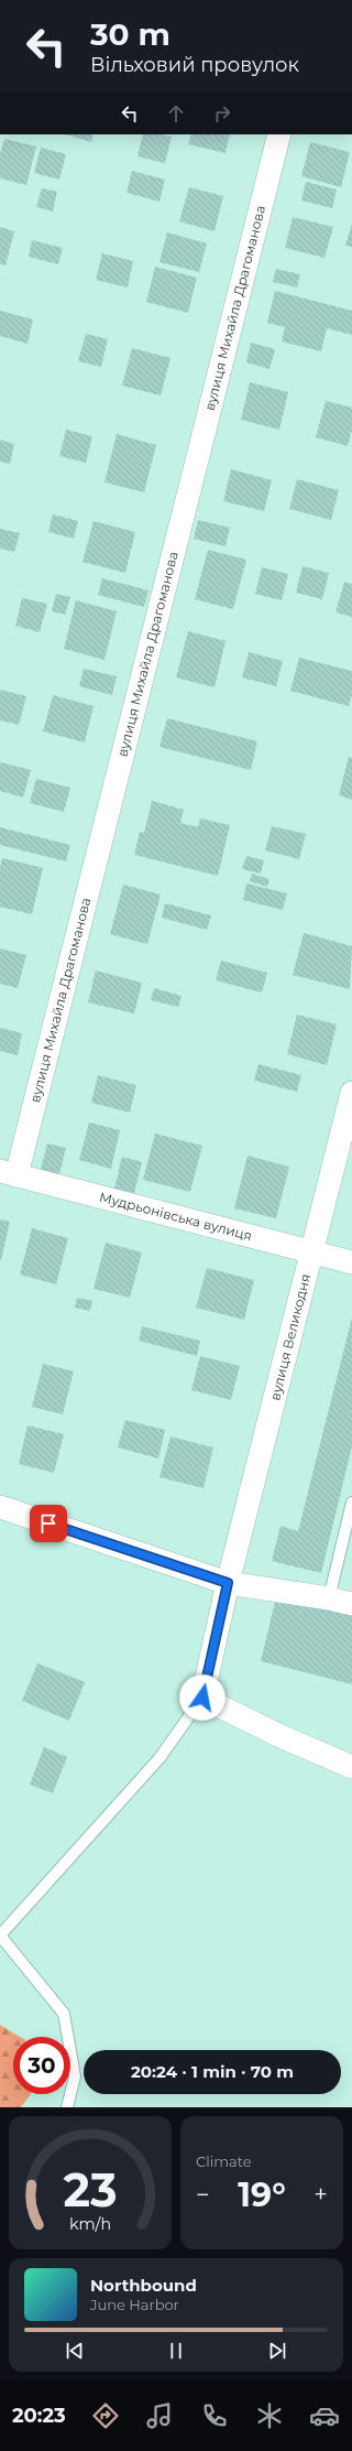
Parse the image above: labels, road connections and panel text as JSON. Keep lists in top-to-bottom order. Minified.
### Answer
{"streets":{"street":["вулиця Михайла Драгоманова","Мудрьонівська вулиця","вулиця Великодня"]},"crossings":[["вулиця Михайла Драгоманова","Мудрьонівська вулиця"],["Мудрьонівська вулиця","вулиця Великодня"]],"page":{"turn":["30 m","Вільховий провулок"],"limit":"30","trip":"20:24 · 1 min · 70 m","tile":"Climate","heat":["−","19°","+"],"song":["Northbound","June Harbor"],"tabs":"20:23","gauge":["23","km/h"]}}
